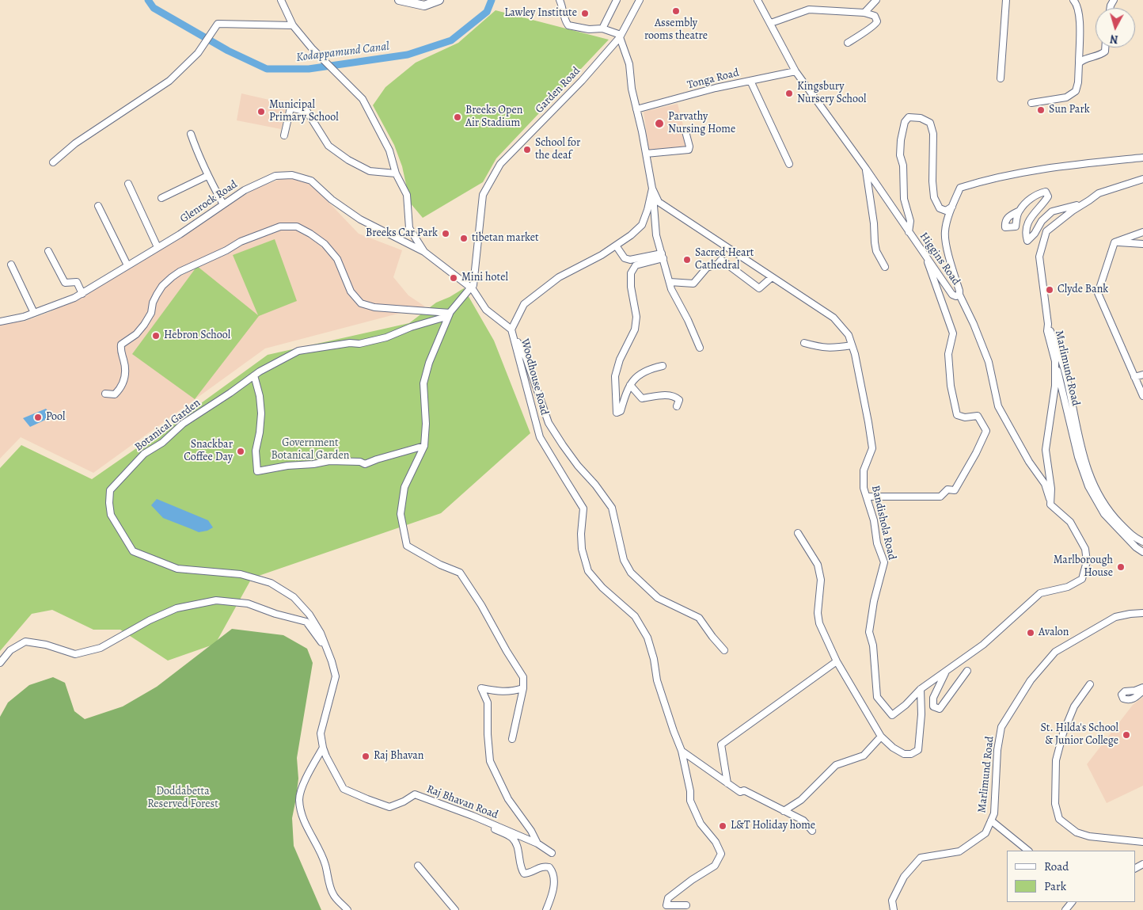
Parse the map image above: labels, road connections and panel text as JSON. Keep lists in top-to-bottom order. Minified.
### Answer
{"streets":{"street":["Tonga Road","Garden Road","Glenrock Road","Higgins Road","Marlimund Road","Woodhouse Road","Botanical Garden","Bandishola Road","Raj Bhavan Road"]},"crossings":[["Tonga Road","Higgins Road"],["Tonga Road","Bandishola Road"],["Garden Road","Woodhouse Road"],["Garden Road","Botanical Garden"],["Garden Road","Bandishola Road"],["Woodhouse Road","Botanical Garden"],["Botanical Garden","Raj Bhavan Road"]],"water":["Kodappamund Canal"],"parks":["Government Botanical Garden","Doddabetta Reserved Forest"],"places":["Assembly rooms theatre","Lawley Institute","Kingsbury Nursery School","Sun Park","Municipal Primary School","Breeks Open Air Stadium","Parvathy Nursing Home","School for the deaf","Breeks Car Park","tibetan market","Sacred Heart Cathedral","Mini hotel","Clyde Bank","Hebron School","Pool","Snackbar Coffee Day","Marlborough House","Avalon","St. Hilda's School & Junior College","Raj Bhavan","L&T Holiday home"],"legend":["Road","Park"],"north":"bottom"}
